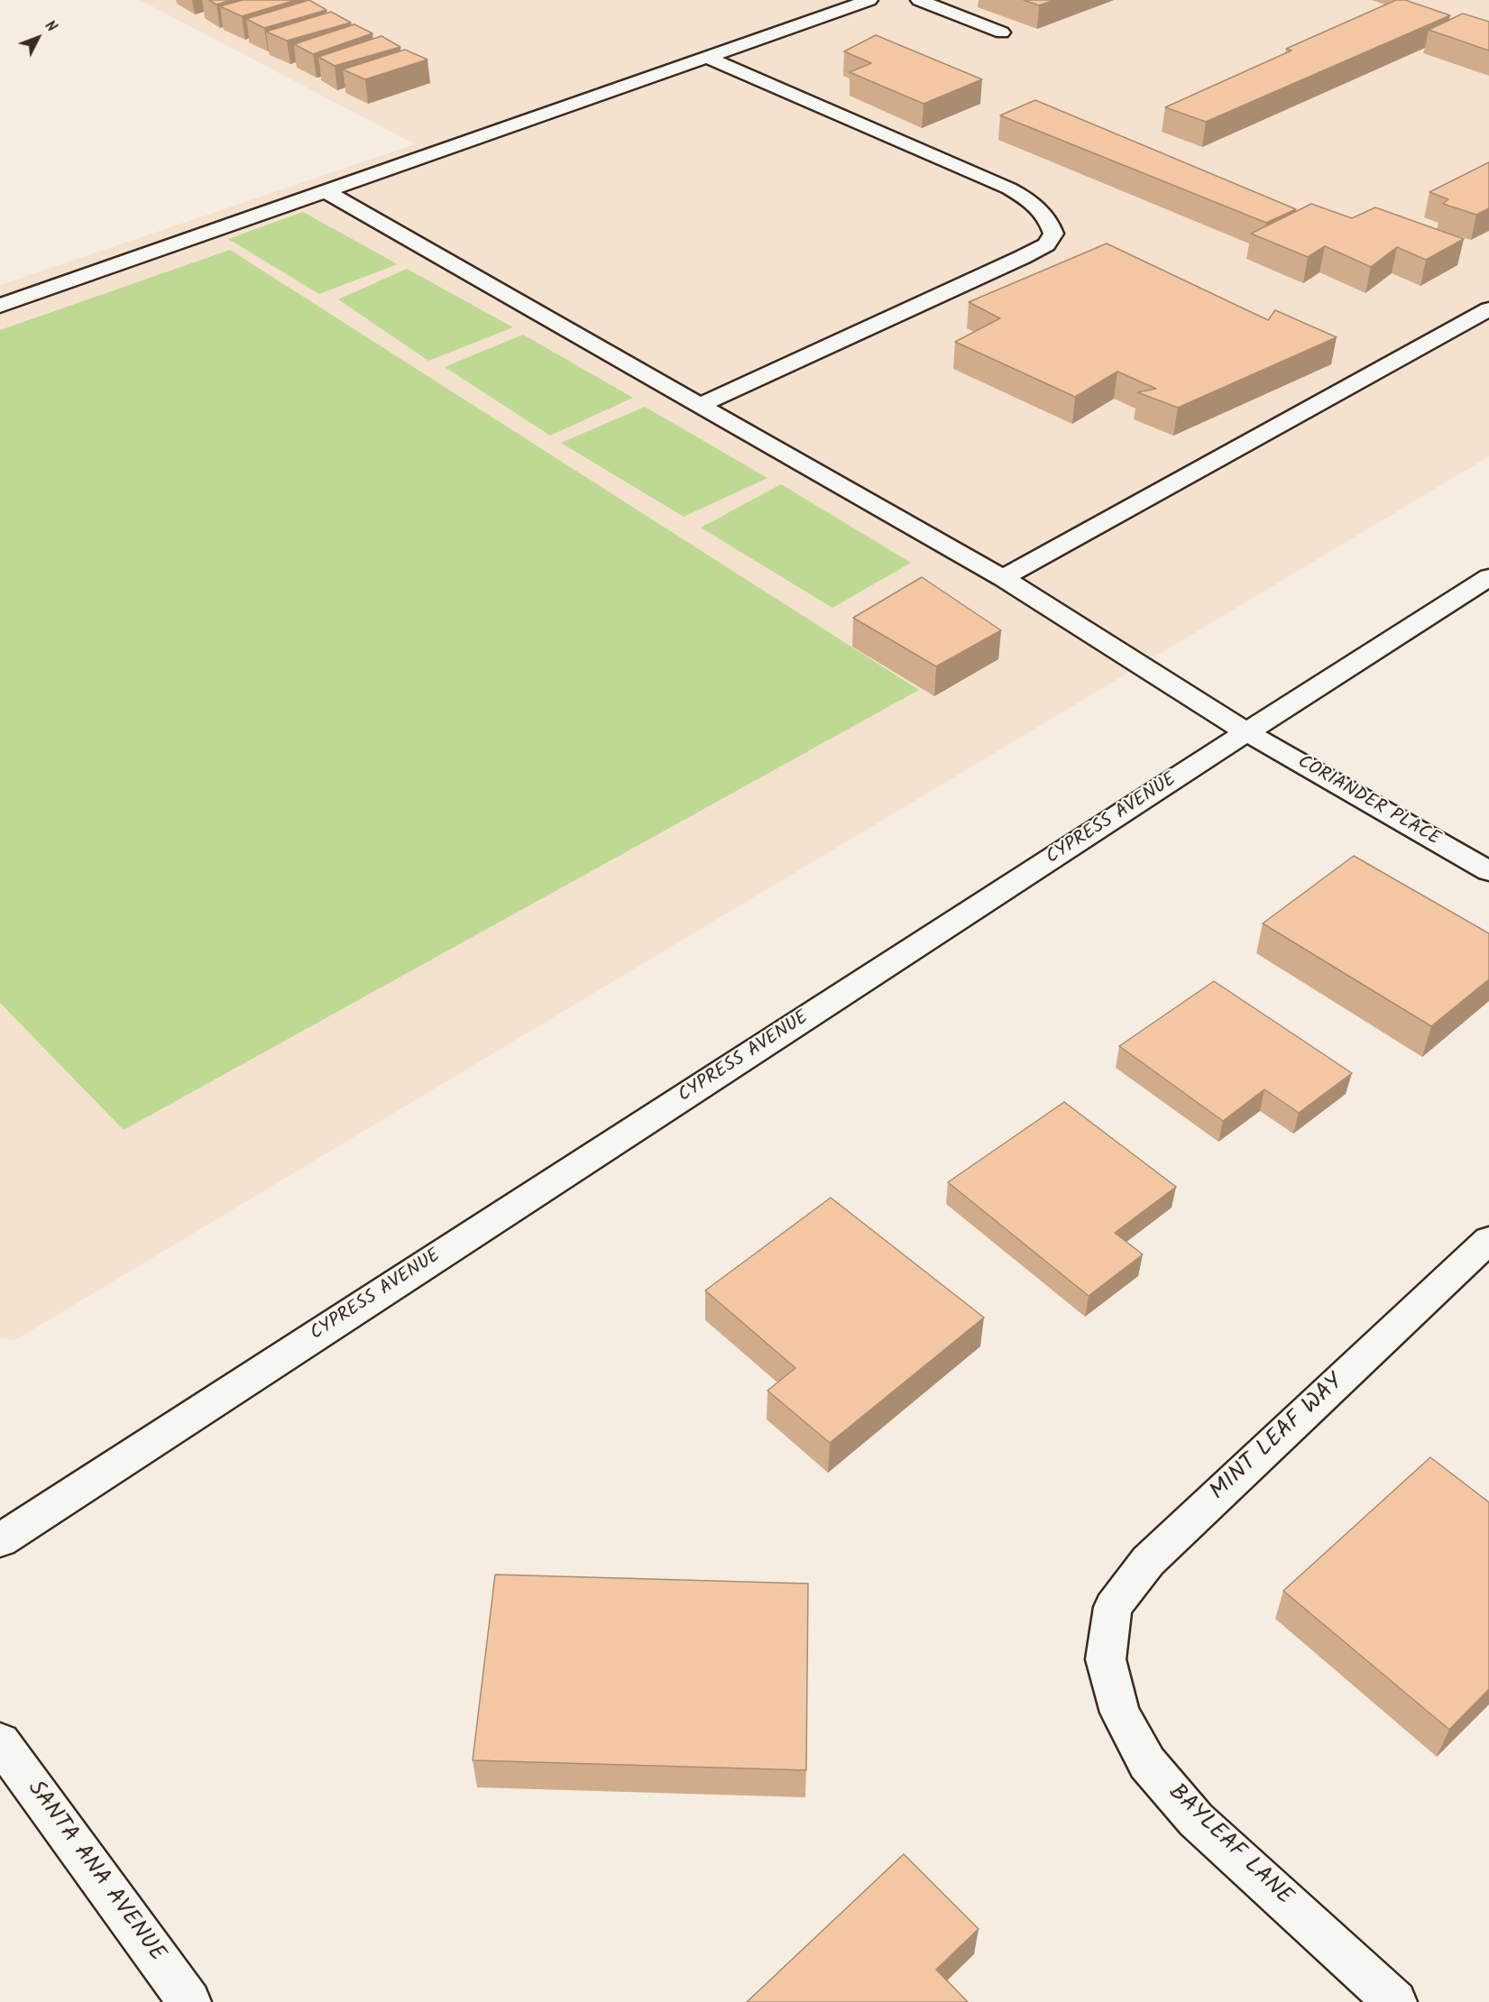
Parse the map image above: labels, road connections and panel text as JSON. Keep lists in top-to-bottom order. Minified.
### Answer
{"streets":{"street":["CORIANDER PLACE","CYPRESS AVENUE","MINT LEAF WAY","BAYLEAF LANE","SANTA ANA AVENUE"]},"crossings":[["CORIANDER PLACE","CYPRESS AVENUE"],["MINT LEAF WAY","BAYLEAF LANE"]],"north":"top right"}
